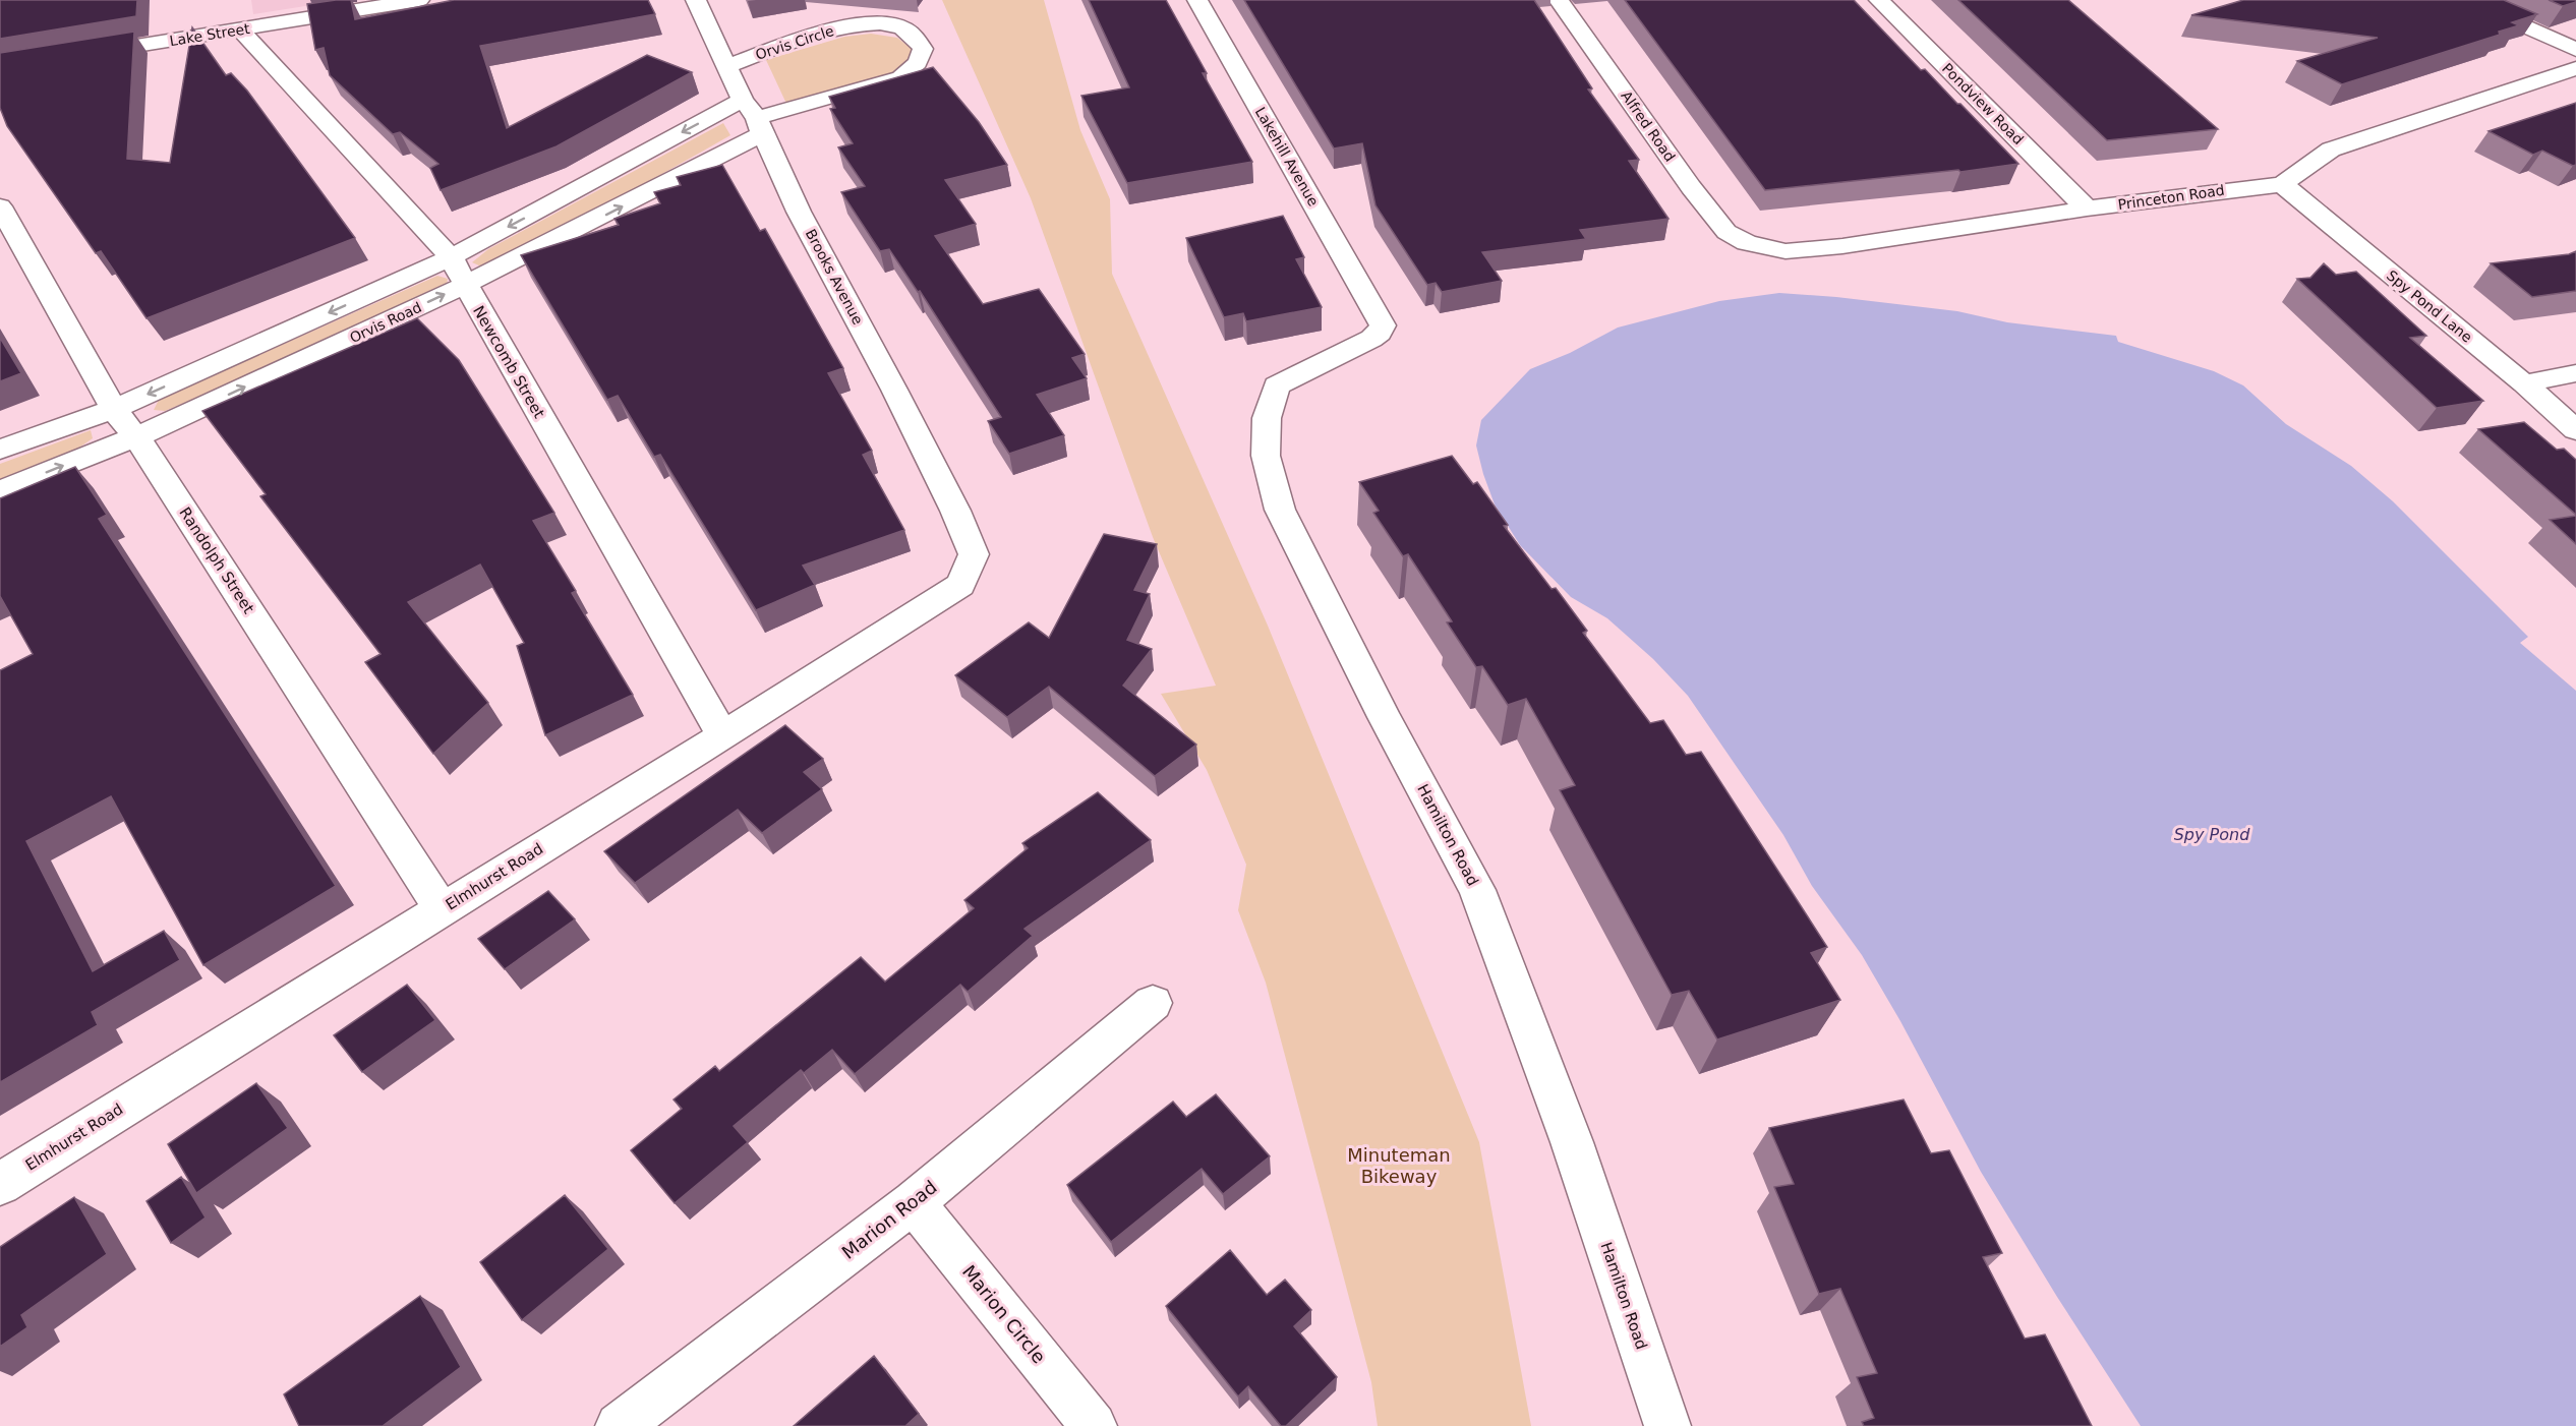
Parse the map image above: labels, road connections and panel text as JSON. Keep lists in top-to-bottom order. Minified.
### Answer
{"streets":{"street":["Lake Street","Orvis Circle","Pondview Road","Alfred Road","Lakehill Avenue","Princeton Road","Brooks Avenue","Spy Pond Lane","Orvis Road","Newcomb Street","Randolph Street","Hamilton Road","Elmhurst Road","Marion Road","Marion Circle"]},"crossings":[["Lake Street","Newcomb Street"],["Orvis Circle","Brooks Avenue"],["Orvis Circle","Orvis Road"],["Pondview Road","Princeton Road"],["Alfred Road","Princeton Road"],["Lakehill Avenue","Hamilton Road"],["Princeton Road","Spy Pond Lane"],["Brooks Avenue","Orvis Road"],["Brooks Avenue","Elmhurst Road"],["Orvis Road","Newcomb Street"],["Orvis Road","Randolph Street"],["Newcomb Street","Elmhurst Road"],["Randolph Street","Elmhurst Road"],["Marion Road","Marion Circle"]],"water":["Spy Pond"],"parks":["Minuteman Bikeway"]}
